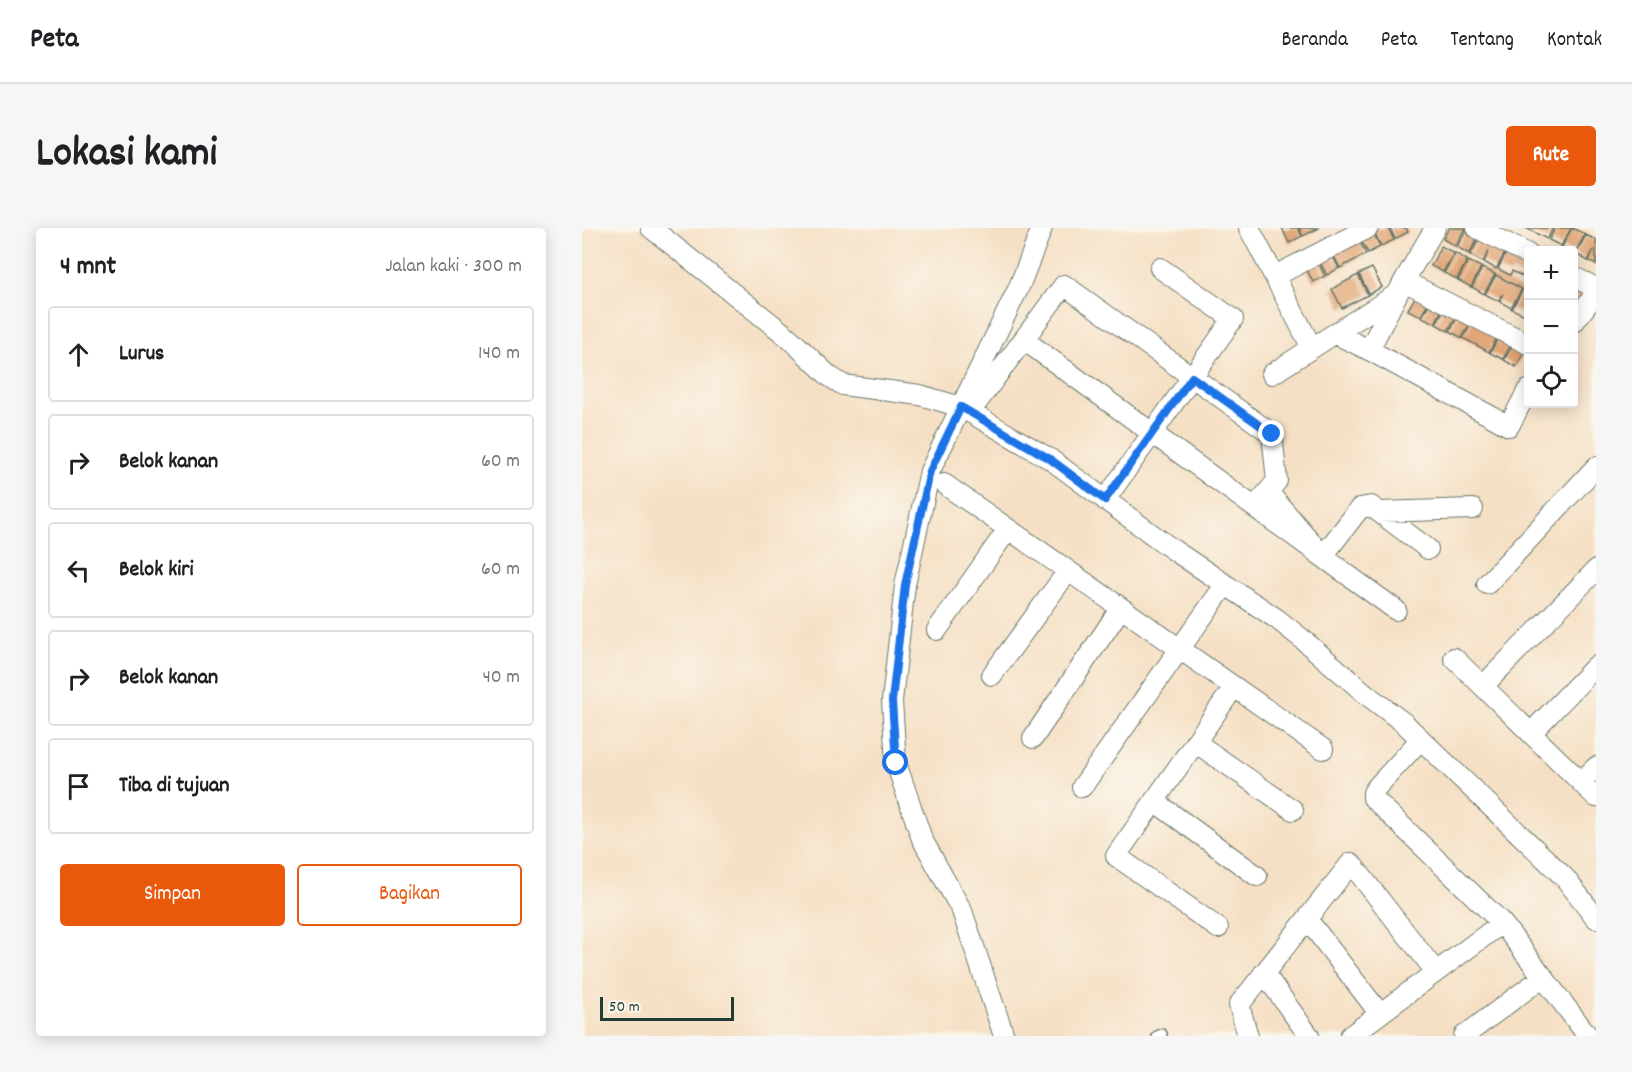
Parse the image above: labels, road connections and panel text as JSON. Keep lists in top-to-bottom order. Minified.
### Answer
{"scale_bar":"50 m","page":{"header":"Peta","nav":["Beranda","Peta","Tentang","Kontak"],"title":"Lokasi kami","buttons":["Rute",["Simpan","Bagikan"]],"heading":["4 mnt","Jalan kaki · 300 m"],"map_buttons":["+","−"],"list":[["Lurus","140 m"],["Belok kanan","60 m"],["Belok kiri","60 m"],["Belok kanan","40 m"],"Tiba di tujuan"],"scale":"50 m"}}
